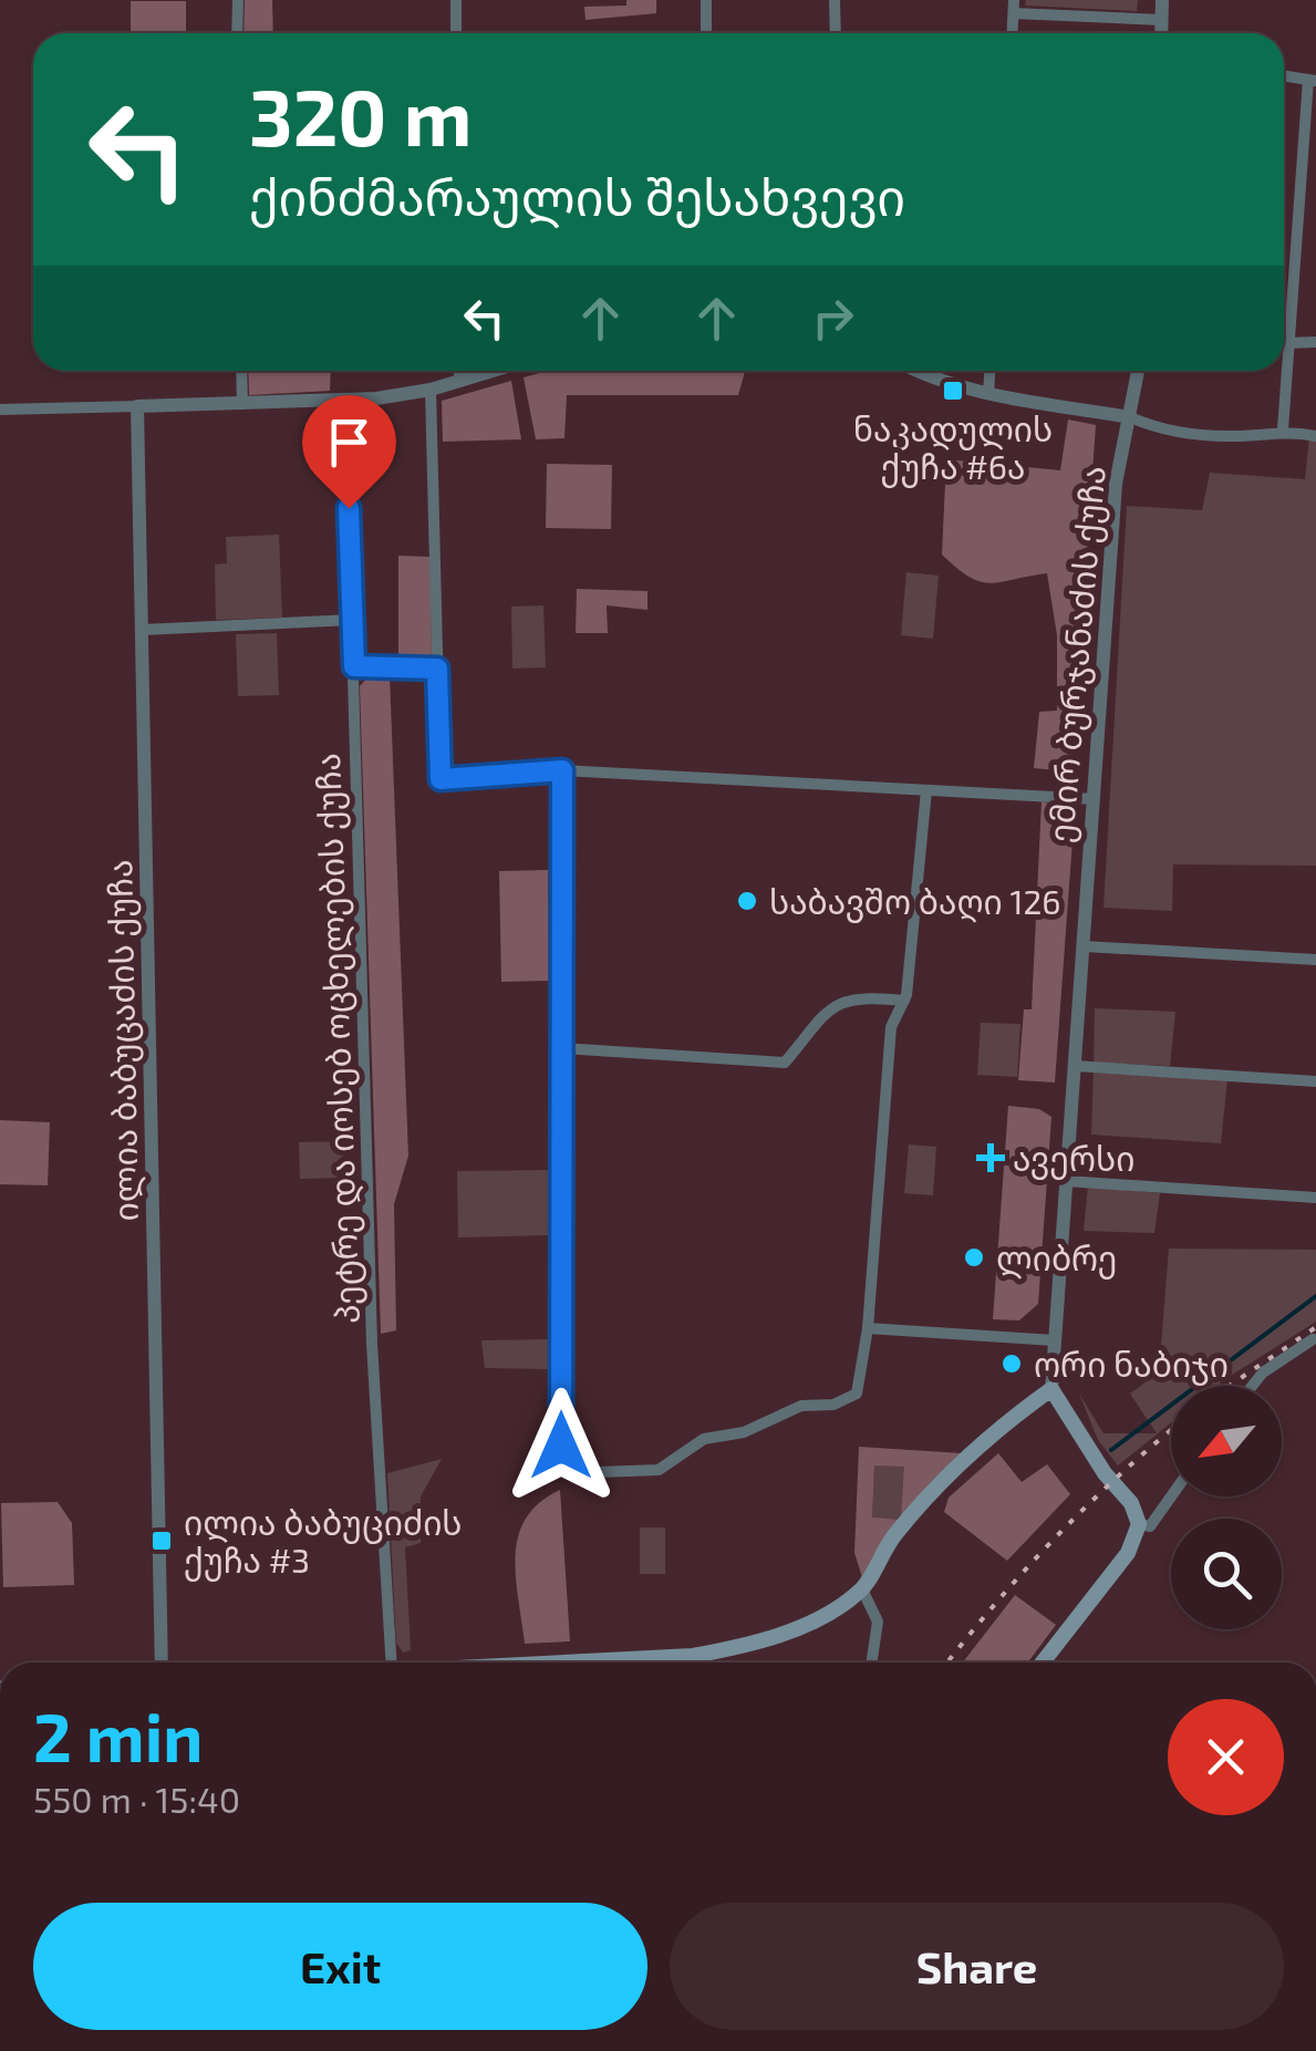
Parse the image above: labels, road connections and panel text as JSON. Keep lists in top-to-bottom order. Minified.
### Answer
{"streets":{"street":["ემირ ბურჯანაძის ქუჩა","პეტრე და იოსებ ოცხელების ქუჩა","ილია ბაბუცაძის ქუჩა"]},"places":{"transit":["ნაკადულის ქუჩა #6ა","ილია ბაბუციძის ქუჩა #3"],"other":["საბავშო ბაღი 126","ლიბრე","ორი ნაბიჯი"],"health":["ავერსი"]},"north":"bottom left","page":{"turn":["320 m","ქინძმარაულის შესახვევი"],"heading":["2 min","550 m · 15:40"],"buttons":["Exit","Share"]}}
